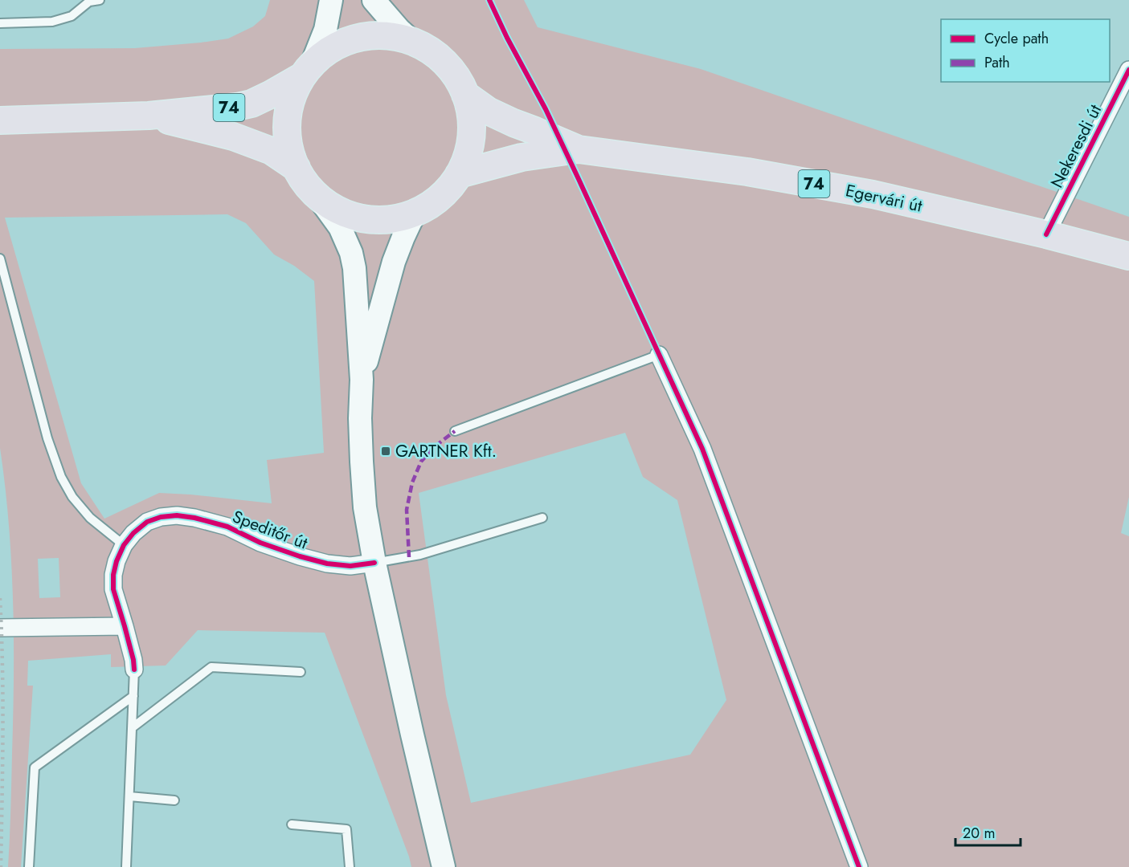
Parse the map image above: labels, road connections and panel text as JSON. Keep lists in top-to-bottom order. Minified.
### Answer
{"streets":{"main road":["74","Egervári út"],"street":["Nekeresdi út","Speditőr út"]},"crossings":[["74","Egervári út"],["Nekeresdi út","Egervári út"]],"places":{"transit":["GARTNER Kft."]},"legend":["Cycle path","Path"],"scale_bar":"20 m"}
